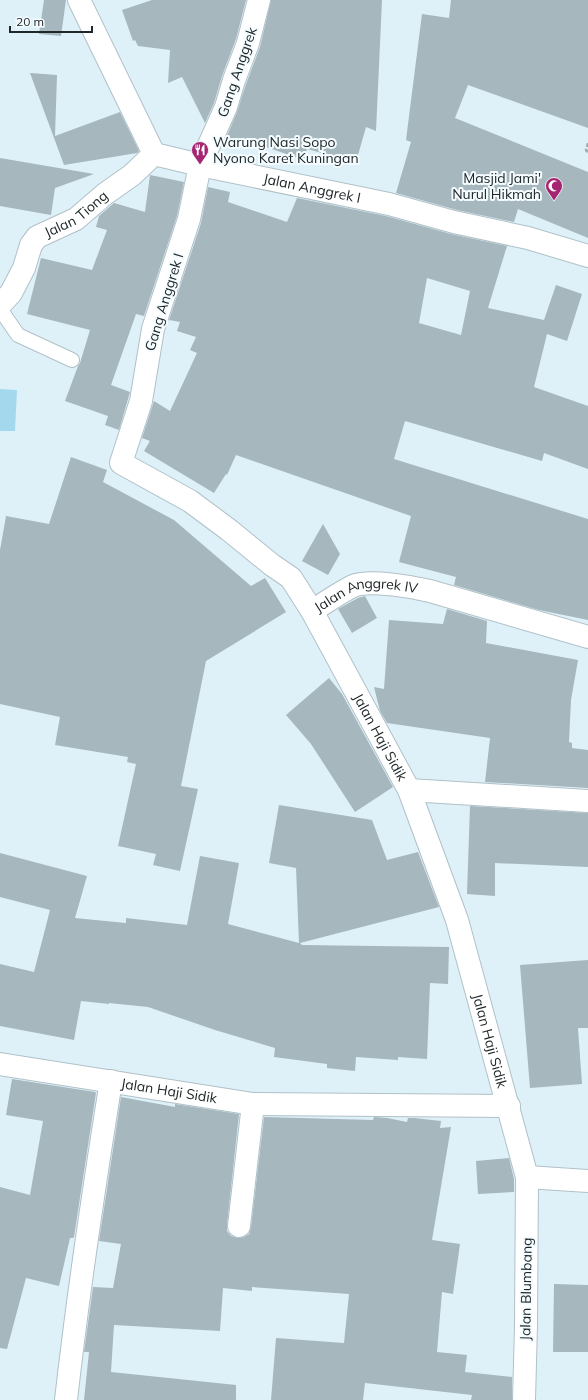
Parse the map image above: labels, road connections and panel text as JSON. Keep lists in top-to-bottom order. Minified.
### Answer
{"streets":{"street":["Gang Anggrek","Jalan Anggrek I","Jalan Tiong","Gang Anggrek I","Jalan Anggrek IV","Jalan Haji Sidik","Jalan Blumbang"]},"crossings":[["Gang Anggrek","Jalan Anggrek I"],["Gang Anggrek","Gang Anggrek I"],["Jalan Anggrek I","Jalan Tiong"],["Jalan Anggrek I","Gang Anggrek I"],["Gang Anggrek I","Jalan Anggrek IV"],["Jalan Anggrek IV","Jalan Haji Sidik"],["Jalan Haji Sidik","Jalan Blumbang"]],"places":{"restaurant":["Warung Nasi Sopo Nyono Karet Kuningan"],"mosque":["Masjid Jami' Nurul Hikmah"]},"scale_bar":"20 m"}
